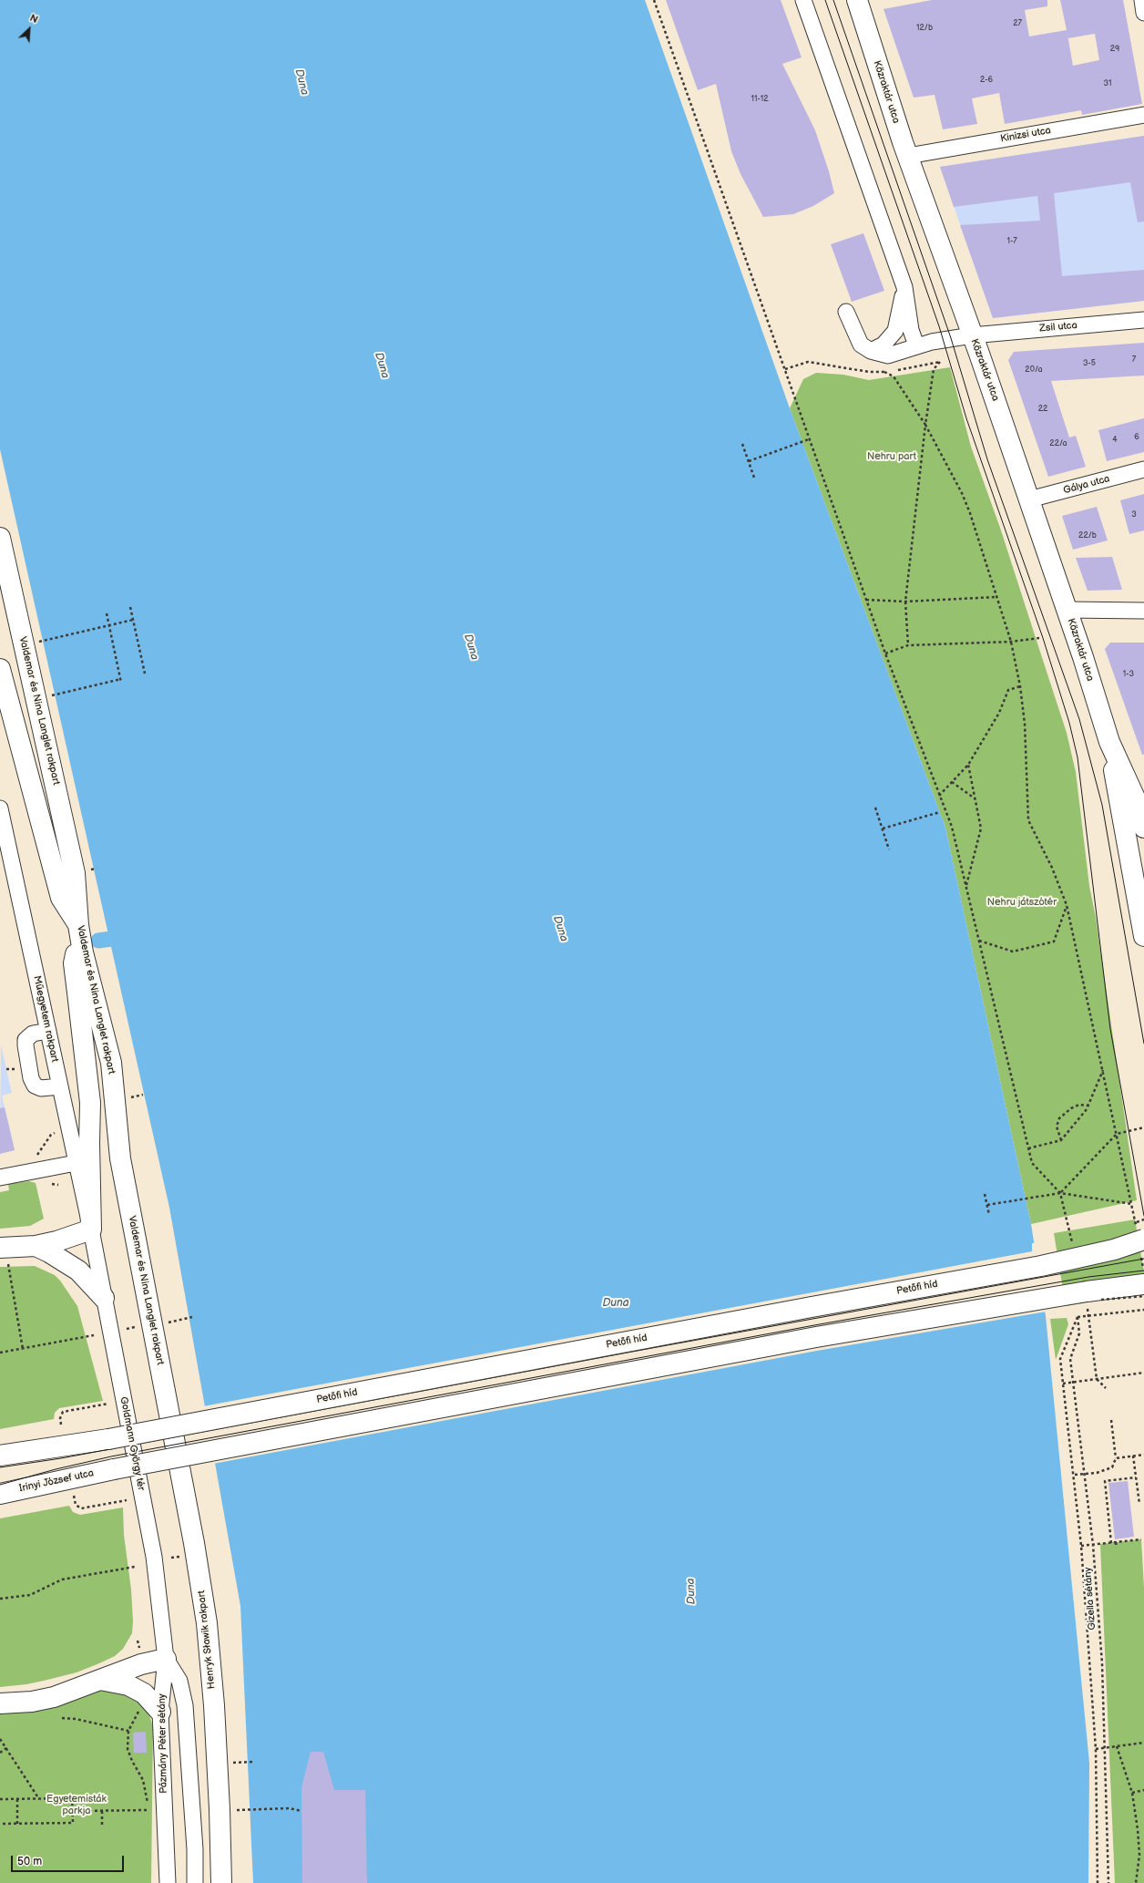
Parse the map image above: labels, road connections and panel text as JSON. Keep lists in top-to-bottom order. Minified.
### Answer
{"streets":{"main road":["Közraktár utca","Valdemar és Nina Langlet rakpart","Petőfi híd","Irinyi József utca","Henryk Sławik rakpart"],"street":["Kinizsi utca","Zsil utca","Gálya utca","Műegyetem rakpart","Goldmann György tér","Pázmány Péter sétány"],"path":["Gizella sétány"]},"crossings":[["Közraktár utca","Kinizsi utca"],["Közraktár utca","Zsil utca"],["Közraktár utca","Gálya utca"],["Valdemar és Nina Langlet rakpart","Henryk Sławik rakpart"],["Műegyetem rakpart","Goldmann György tér"],["Goldmann György tér","Pázmány Péter sétány"]],"water":["Duna"],"parks":["Nehru part","Nehru játszótér","Egyetemisták parkja"],"house_numbers":["27","12/b","29","2-6","31","11-12","1-7","7","3-5","20/a","22","6","4","22/a","3","22/b","1-3"],"scale_bar":"50 m","north":"top right"}
